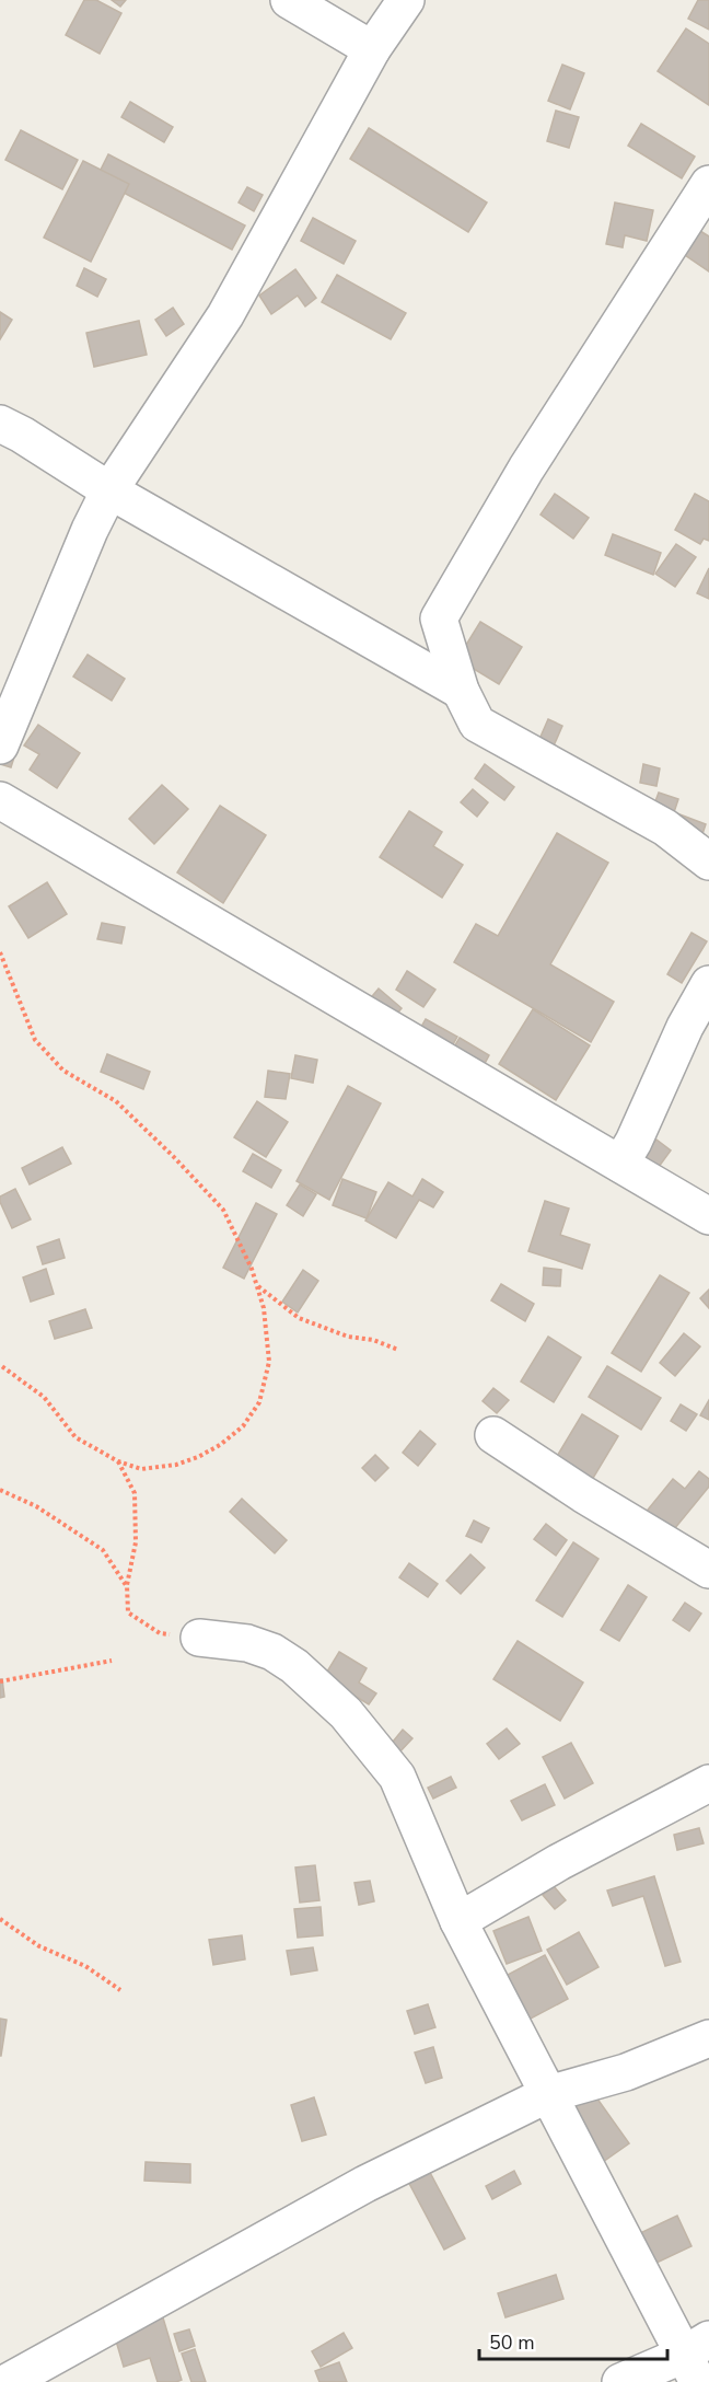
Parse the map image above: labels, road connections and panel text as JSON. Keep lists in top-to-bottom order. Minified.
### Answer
{"scale_bar":"50 m"}
